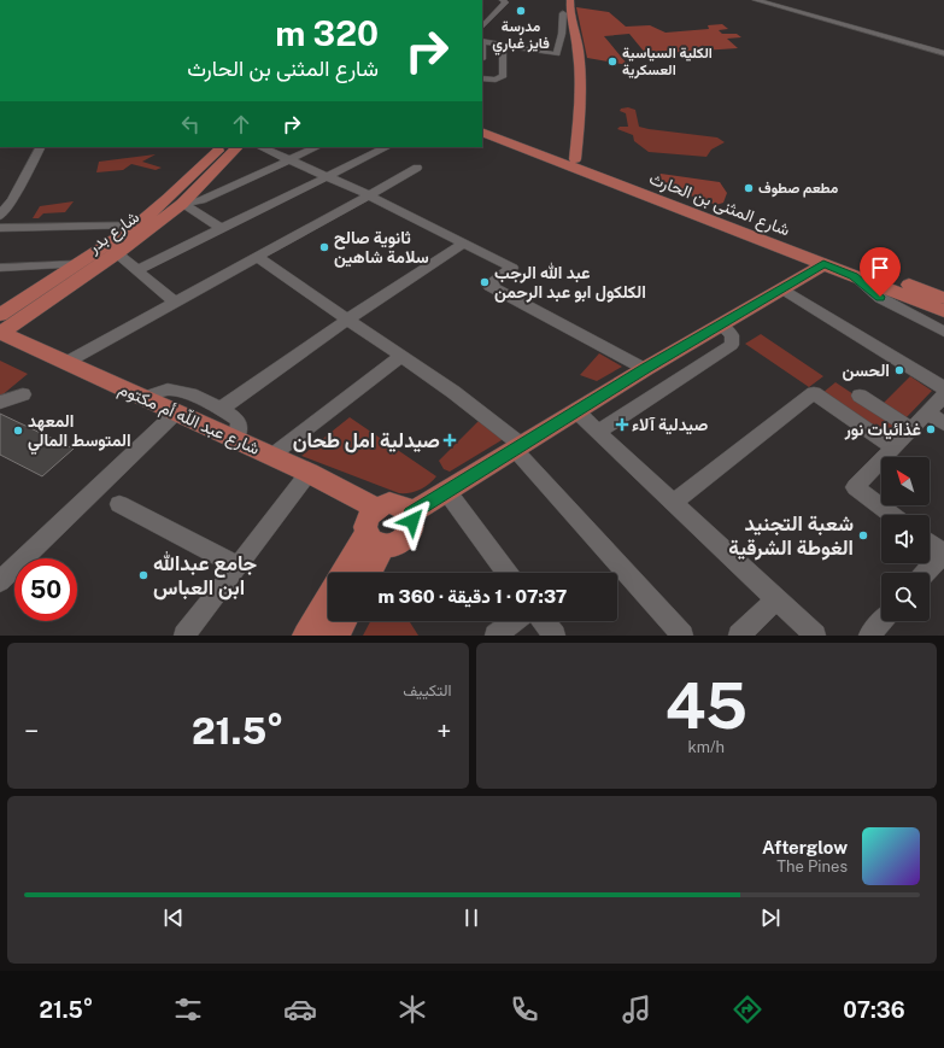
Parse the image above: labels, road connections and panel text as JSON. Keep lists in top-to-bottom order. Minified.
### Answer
{"streets":{"main road":["شارع المثنى بن الحارث","شارع بدر","شارع عبد اللّه أم مكتوم"]},"crossings":[["شارع بدر","شارع عبد اللّه أم مكتوم"]],"places":{"other":["مدرسة فايز غباري","الكلية السياسية العسكرية","مطعم صطوف","ثانوية صالح سلامة شاهين","عبد الله الرجب الكلكول ابو عبد الرحمن","الحسن","غذائيات نور","المعهد المتوسط المالي","شعبة التجنيد الغوطة الشرقية","جامع عبدالله ابن العباس"],"health":["صيدلية آلاء","صيدلية امل طحان"]},"north":"top left","page":{"turn":["320 m","شارع المثنى بن الحارث"],"limit":"50","trip":"07:37 · 1 دقيقة · 360 m","tile":[["45","km/h"],"التكييف"],"heat":["−","21.5°","+"],"song":["Afterglow","The Pines"],"tabs":["07:36","21.5°"]}}
